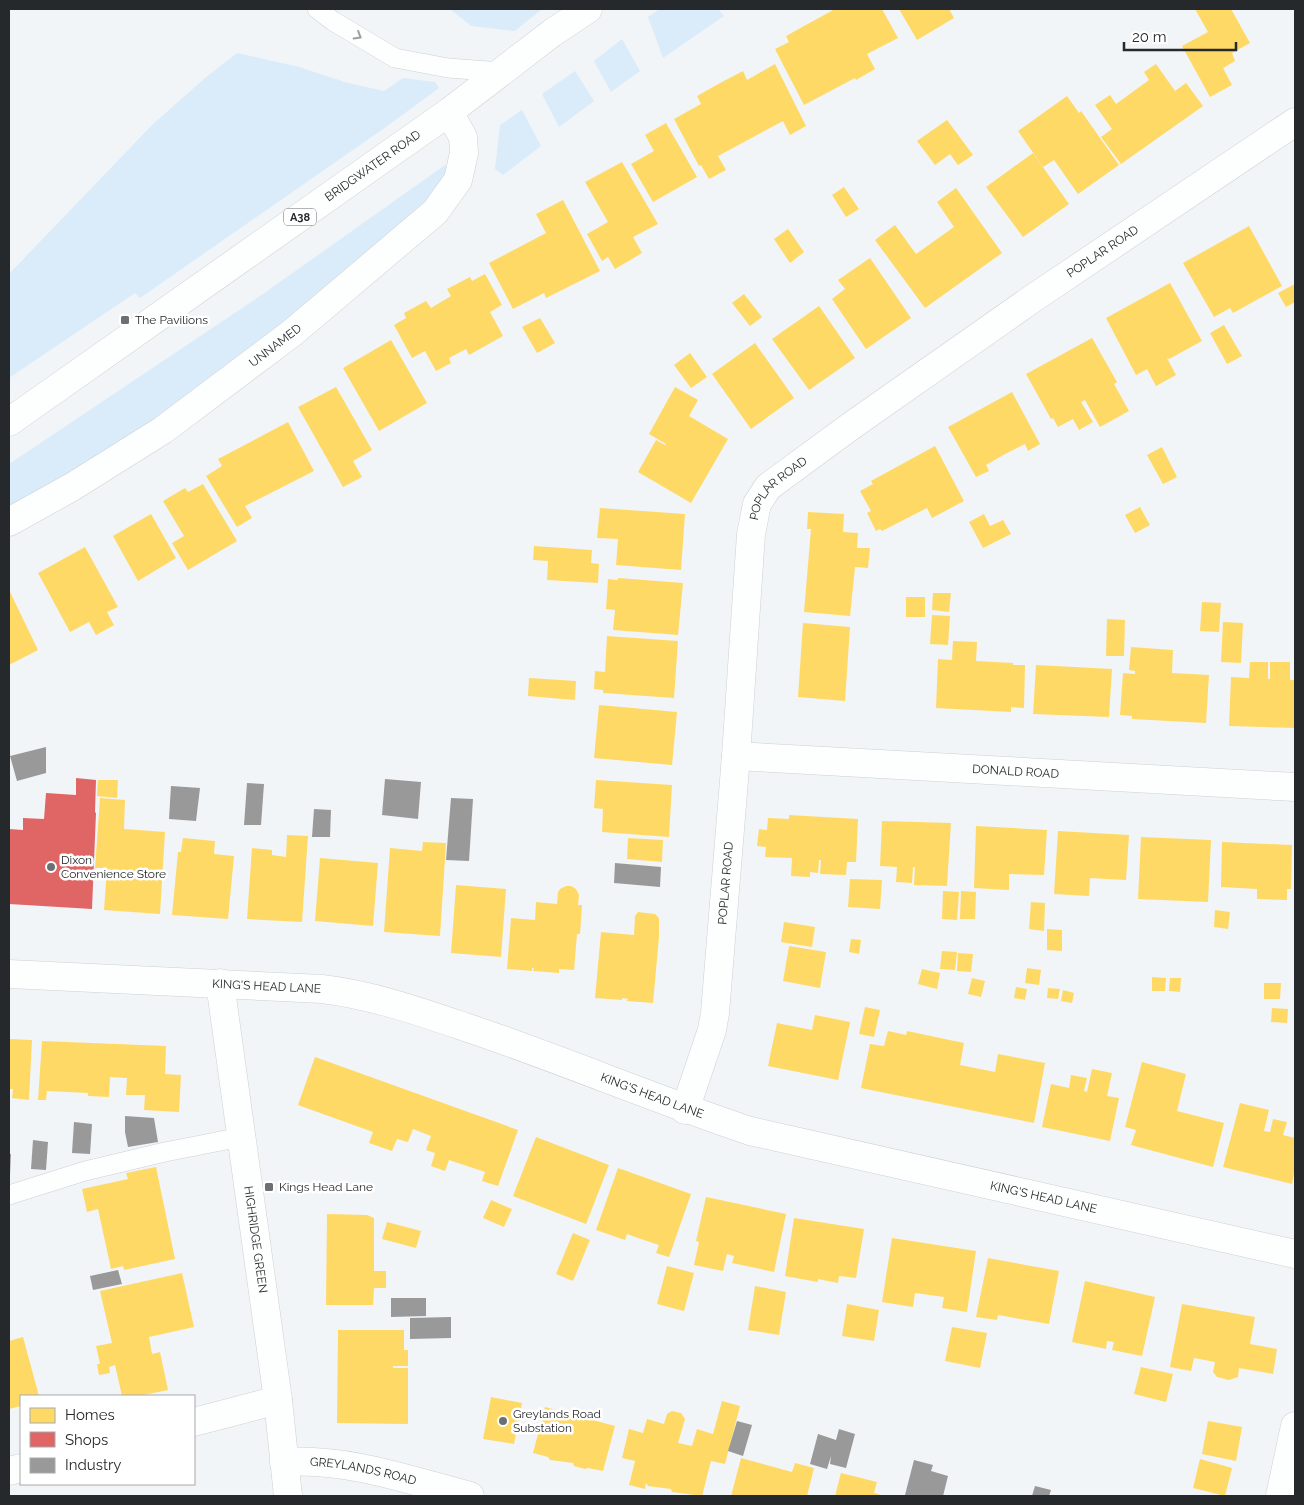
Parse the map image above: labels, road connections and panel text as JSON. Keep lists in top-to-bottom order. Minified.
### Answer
{"streets":{"main road":["BRIDGWATER ROAD","A38","POPLAR ROAD","UNNAMED","DONALD ROAD","KING'S HEAD LANE","HIGHRIDGE GREEN","GREYLANDS ROAD"]},"crossings":[["BRIDGWATER ROAD","UNNAMED"],["POPLAR ROAD","DONALD ROAD"],["POPLAR ROAD","KING'S HEAD LANE"],["KING'S HEAD LANE","HIGHRIDGE GREEN"],["HIGHRIDGE GREEN","GREYLANDS ROAD"]],"places":{"transit":["The Pavilions","Kings Head Lane"],"other":["Dixon Convenience Store","Greylands Road Substation"]},"legend":["Homes","Shops","Industry"],"scale_bar":"20 m"}
